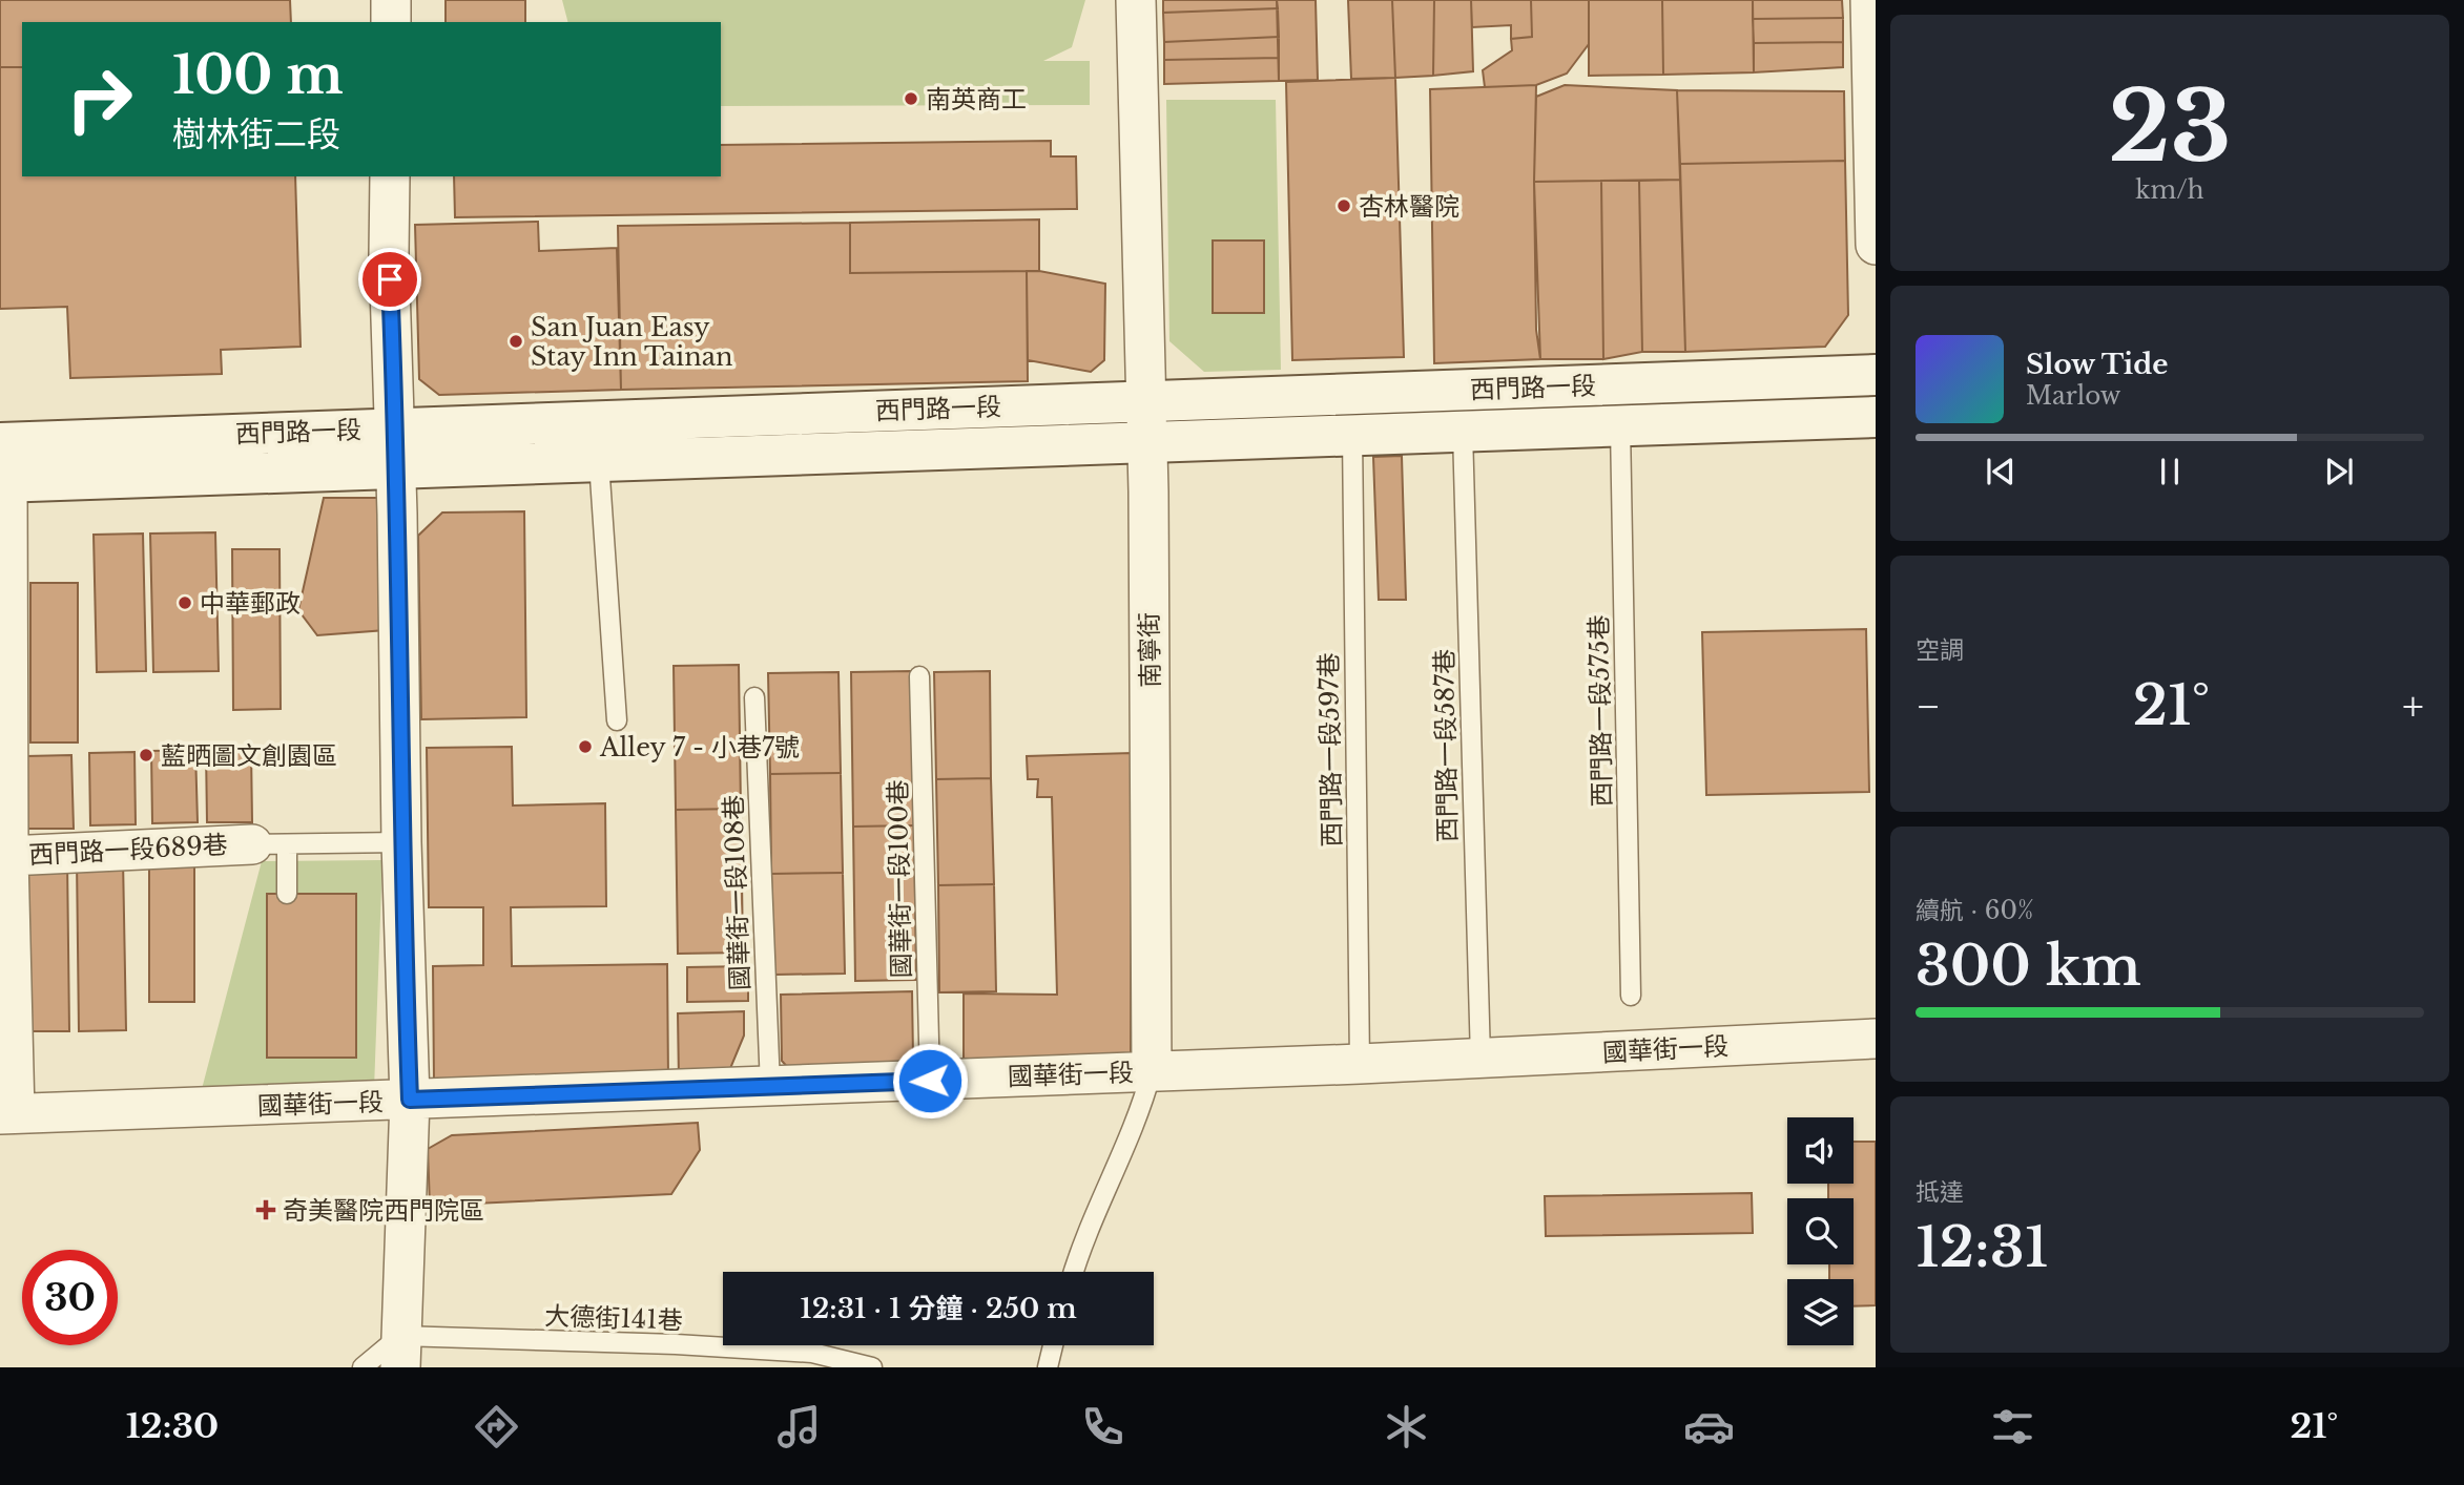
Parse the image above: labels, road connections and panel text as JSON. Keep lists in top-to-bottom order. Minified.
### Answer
{"streets":{"street":["西門路一段","南寧街","西門路一段689巷","國華街一段"],"lane":["西門路一段575巷","西門路一段587巷","西門路一段597巷","國華街一段100巷","國華街一段108巷","大德街141巷"]},"crossings":[["西門路一段","南寧街"],["西門路一段","西門路一段575巷"],["西門路一段","西門路一段587巷"],["西門路一段","西門路一段597巷"],["西門路一段","西門路一段689巷"],["南寧街","國華街一段"],["西門路一段587巷","國華街一段"],["西門路一段597巷","國華街一段"],["國華街一段100巷","國華街一段"],["國華街一段108巷","國華街一段"]],"places":{"other":["南英商工","杏林醫院","San Juan Easy Stay Inn Tainan","中華郵政","Alley 7 - 小巷7號","藍晒圖文創園區"],"health":["奇美醫院西門院區"]},"page":{"tile":[["23","km/h"],"空調",["續航 · 60%","300 km"],["抵達","12:31"]],"turn":["100 m","樹林街二段"],"song":["Slow Tide","Marlow"],"heat":["−","21°","+"],"limit":"30","trip":"12:31 · 1 分鐘 · 250 m","tabs":["12:30","21°"]}}
